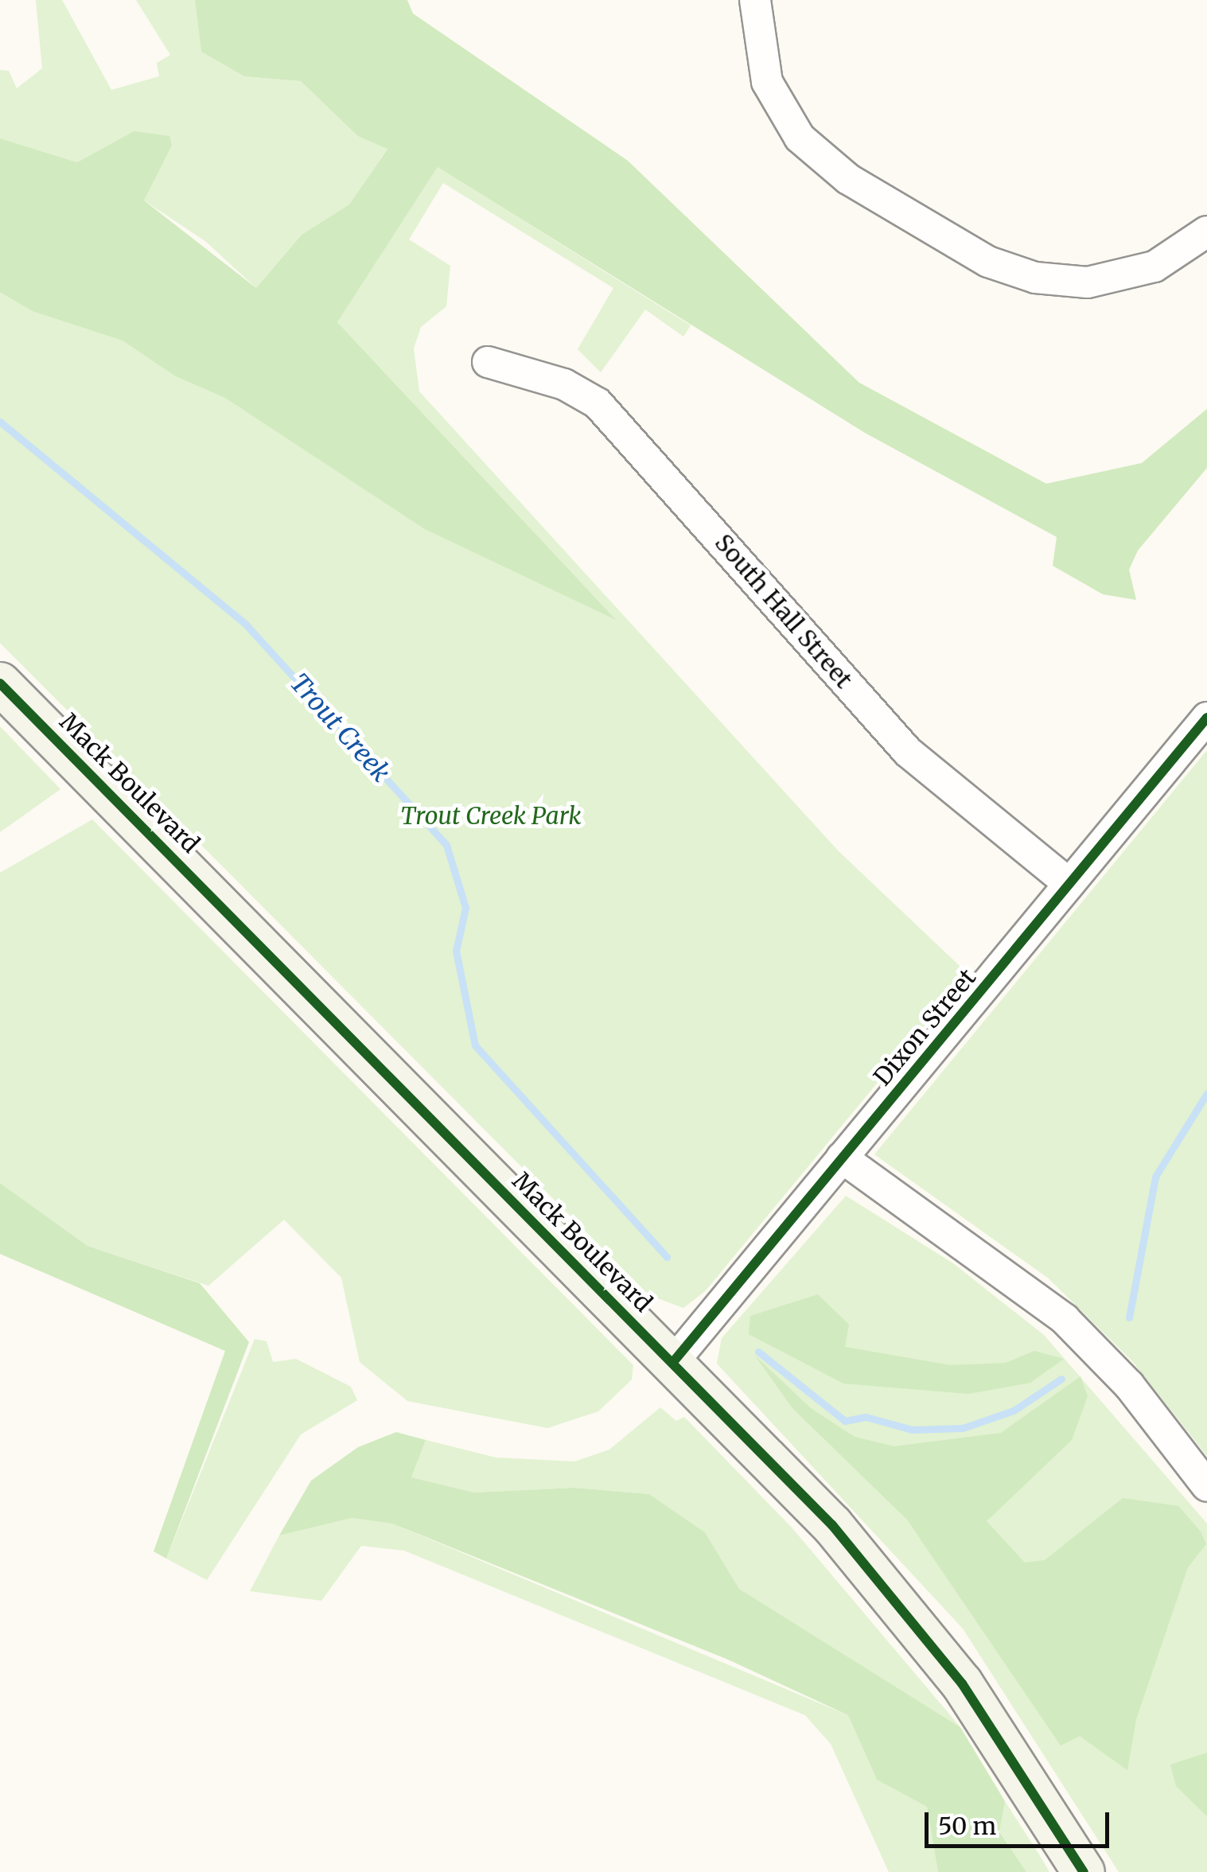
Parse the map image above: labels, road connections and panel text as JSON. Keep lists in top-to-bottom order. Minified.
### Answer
{"streets":{"main road":["Mack Boulevard"],"street":["South Hall Street","Dixon Street"]},"crossings":[["South Hall Street","Dixon Street"],["Mack Boulevard","Dixon Street"]],"water":["Trout Creek"],"parks":["Trout Creek Park"],"scale_bar":"50 m"}
